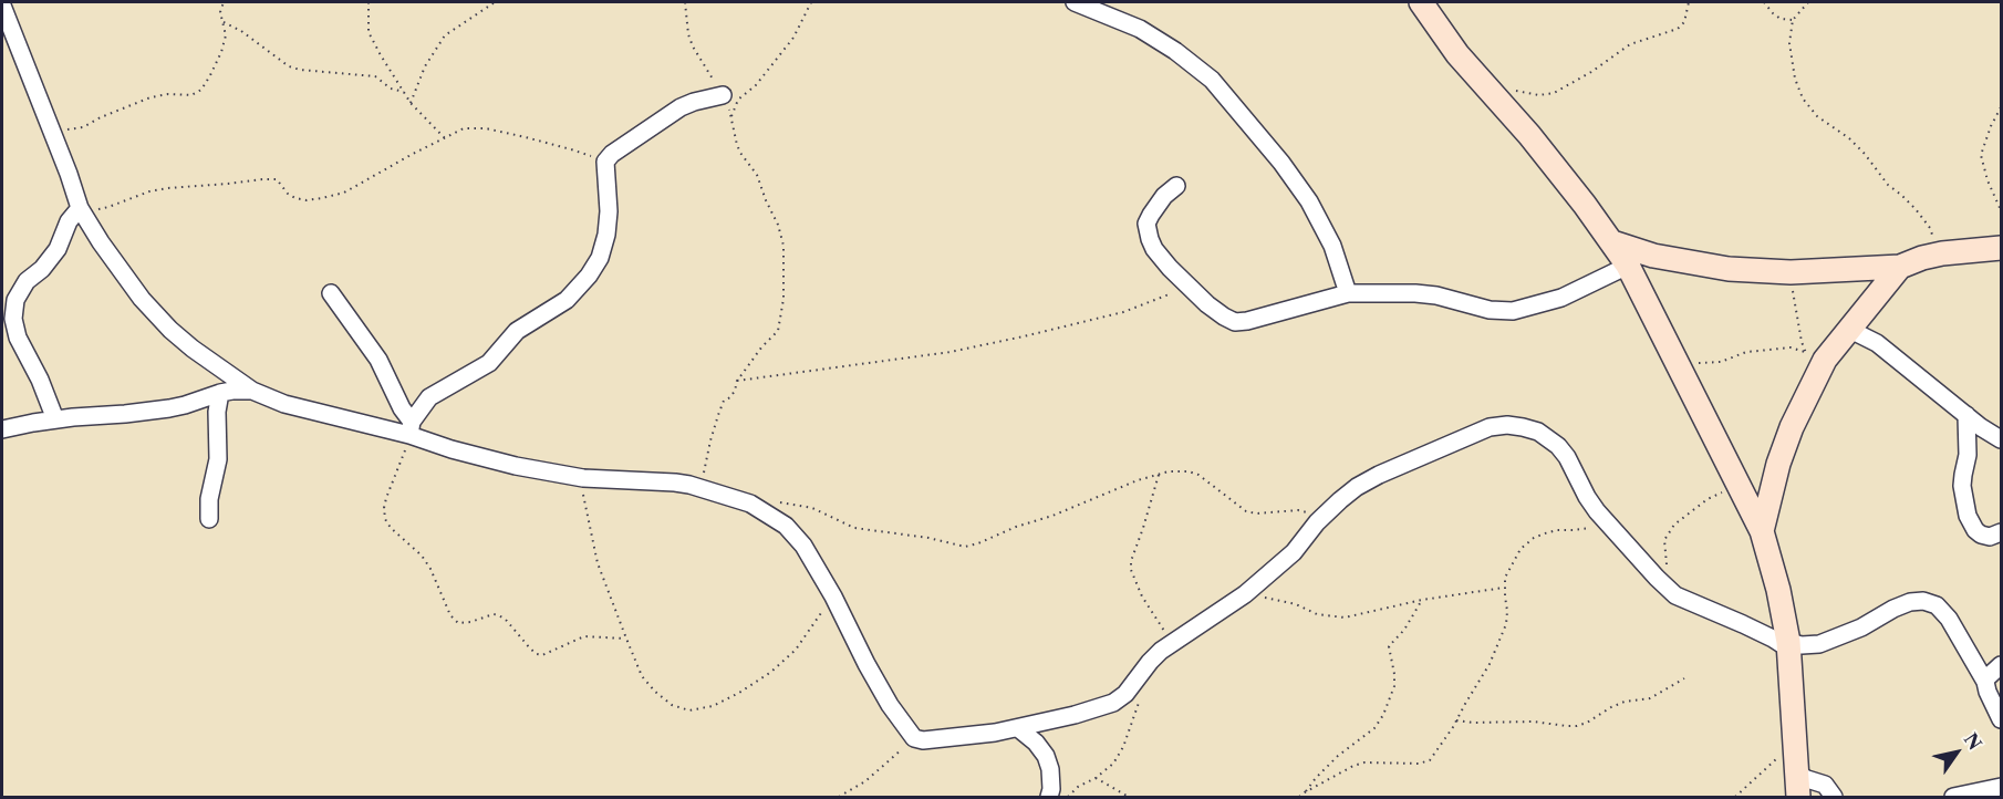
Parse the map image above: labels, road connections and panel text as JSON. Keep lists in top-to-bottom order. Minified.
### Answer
{"north":"top right"}
